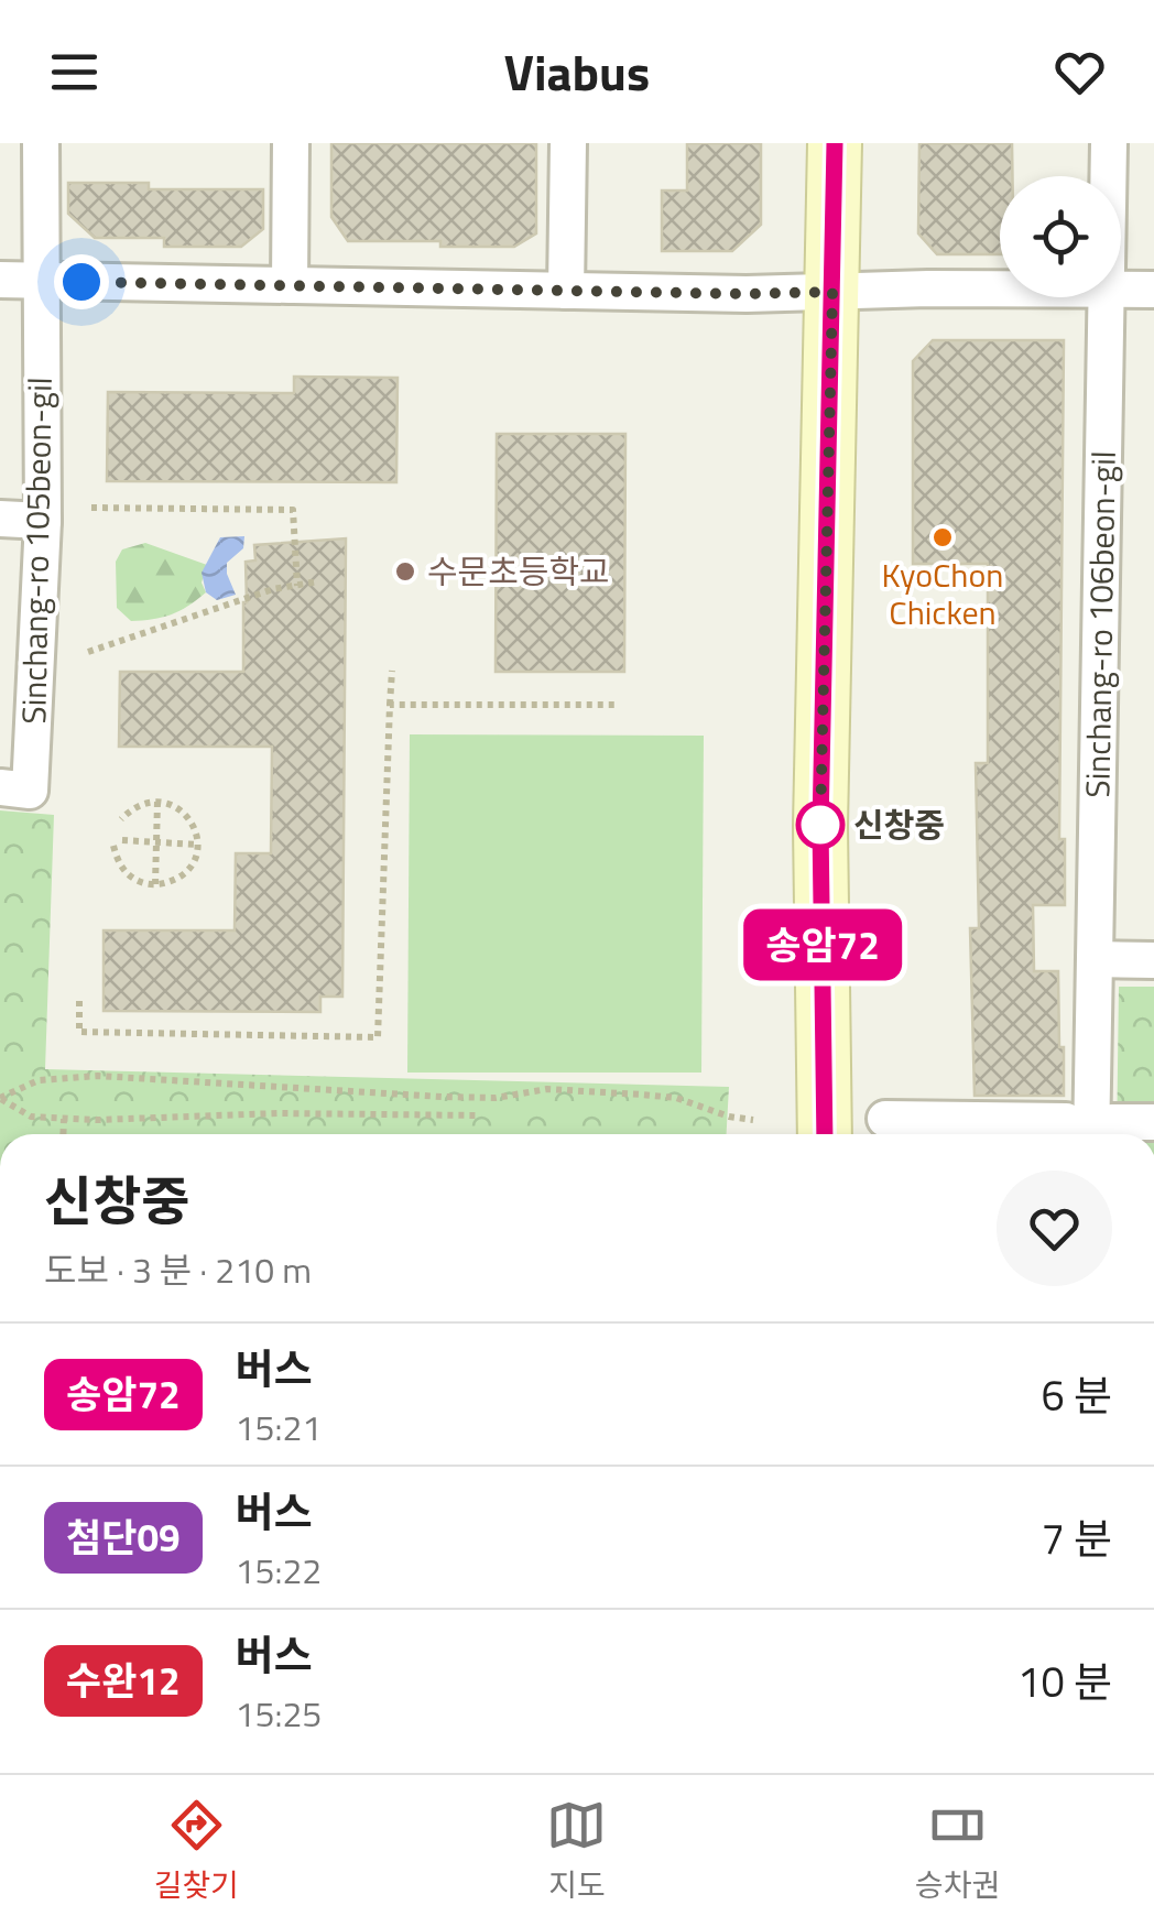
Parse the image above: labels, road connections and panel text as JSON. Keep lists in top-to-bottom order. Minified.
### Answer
{"streets":{"street":["Sinchang-ro 105beon-gil","Sinchang-ro 106beon-gil"]},"places":["KyoChon Chicken","수문초등학교","신창중"],"lines":["bus line 송암72"],"page":{"header":"Viabus","on_map":"송암72","heading":["신창중","도보 · 3 분 · 210 m"],"list":[{"mark":"송암72","name":"버스","note":"15:21","value":"6 분"},{"mark":"첨단09","name":"버스","note":"15:22","value":"7 분"},{"mark":"수완12","name":"버스","note":"15:25","value":"10 분"}],"tabs":["길찾기","지도","승차권"]}}
